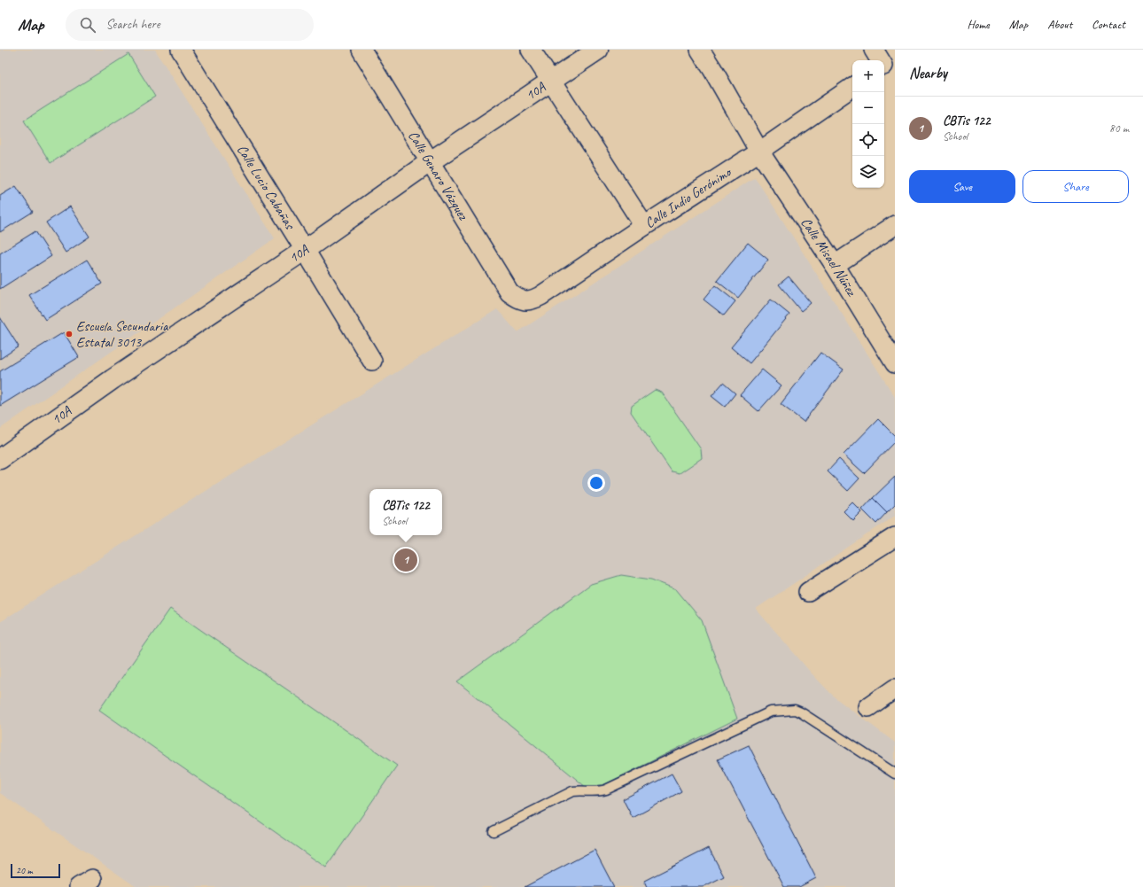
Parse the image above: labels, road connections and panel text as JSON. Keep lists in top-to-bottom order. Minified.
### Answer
{"streets":{"street":["10A","Calle Genaro Vázquez","Calle Lucio Cabañas","Calle Indio Gerónimo","Calle Misael Núñez"]},"crossings":[["10A","Calle Genaro Vázquez"],["10A","Calle Lucio Cabañas"],["Calle Genaro Vázquez","Calle Indio Gerónimo"],["Calle Indio Gerónimo","Calle Misael Núñez"]],"places":["Escuela Secundaria Estatal 3013"],"scale_bar":"20 m","page":{"header":"Map","search":"Search here","nav":["Home","Map","About","Contact"],"heading":"Nearby","map_buttons":["+","−"],"list":[{"mark":"1","name":"CBTis 122","note":"School","value":"80 m"}],"buttons":["Save","Share"],"popup":["CBTis 122","School"],"pins":"1","scale":"20 m"}}
